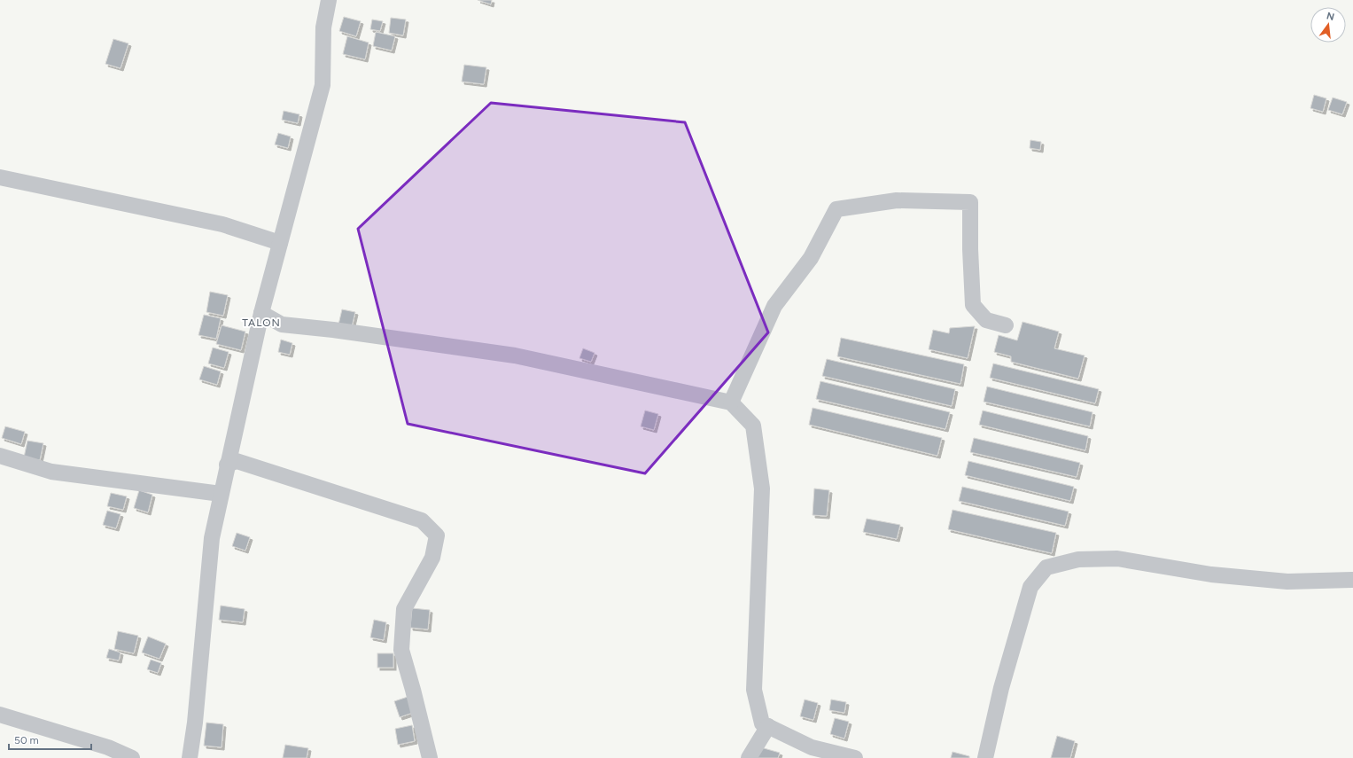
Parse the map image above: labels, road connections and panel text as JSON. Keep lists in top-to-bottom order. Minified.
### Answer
{"districts":["TALON"],"scale_bar":"50 m","north":"top"}
